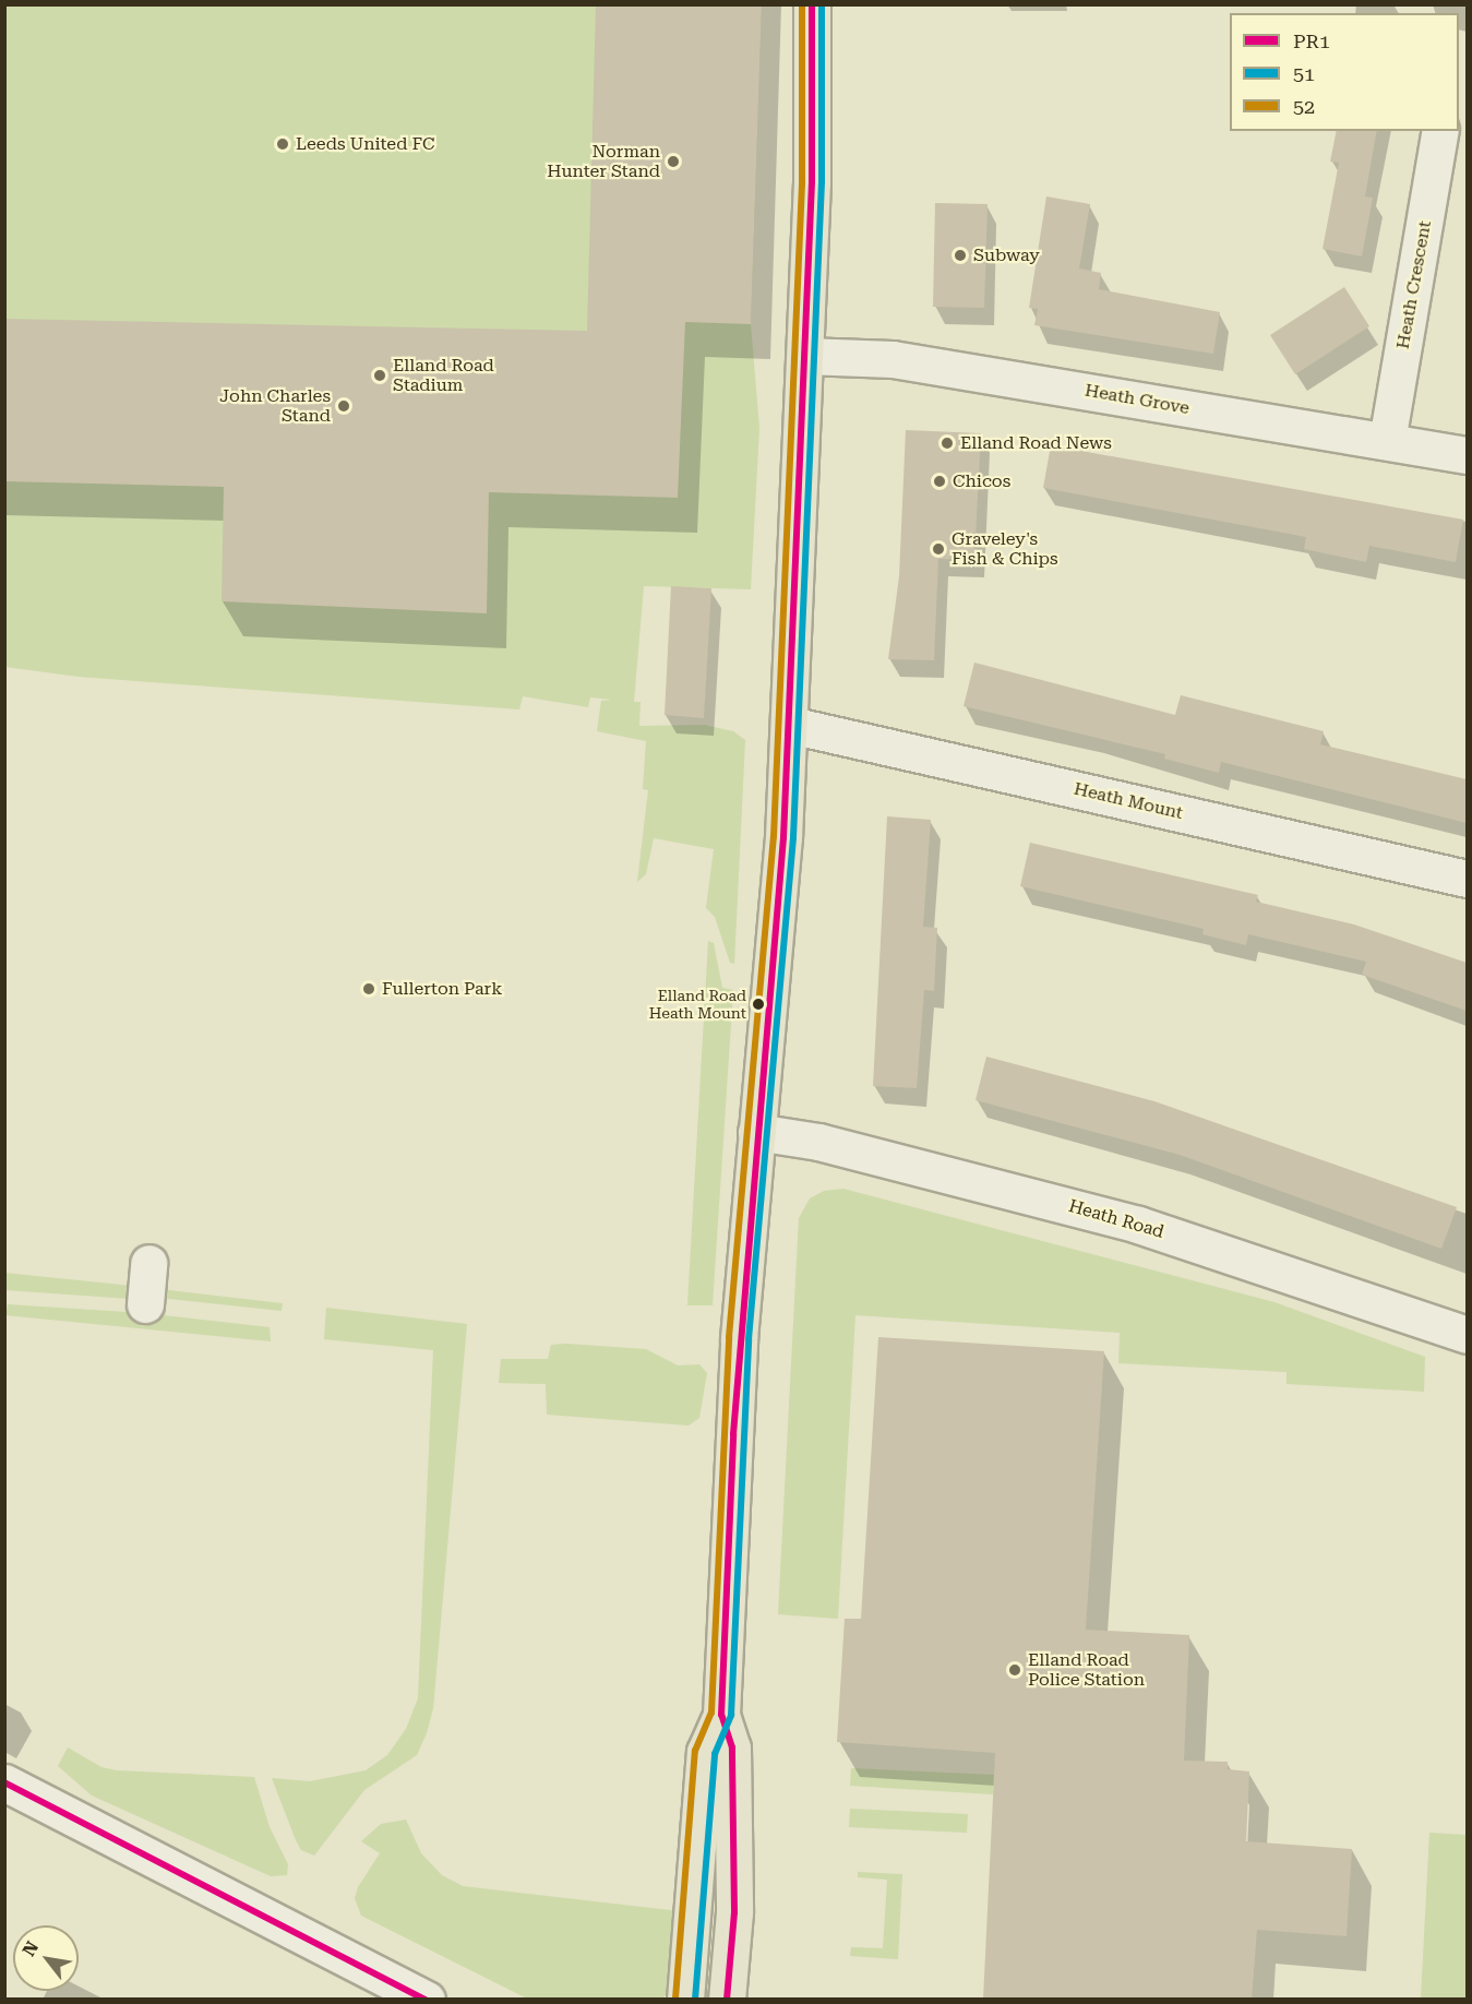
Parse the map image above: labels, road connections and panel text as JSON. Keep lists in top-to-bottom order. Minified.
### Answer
{"streets":{"street":["Heath Crescent","Heath Grove","Heath Mount","Heath Road"]},"crossings":[["Heath Crescent","Heath Grove"]],"places":["Leeds United FC","Norman Hunter Stand","Subway","Elland Road Stadium","John Charles Stand","Elland Road News","Chicos","Graveley's Fish & Chips","Fullerton Park","Elland Road Heath Mount","Elland Road Police Station"],"lines":["transit line PR1","transit line 51","transit line 52"],"legend":["PR1","51","52"],"north":"top left"}
